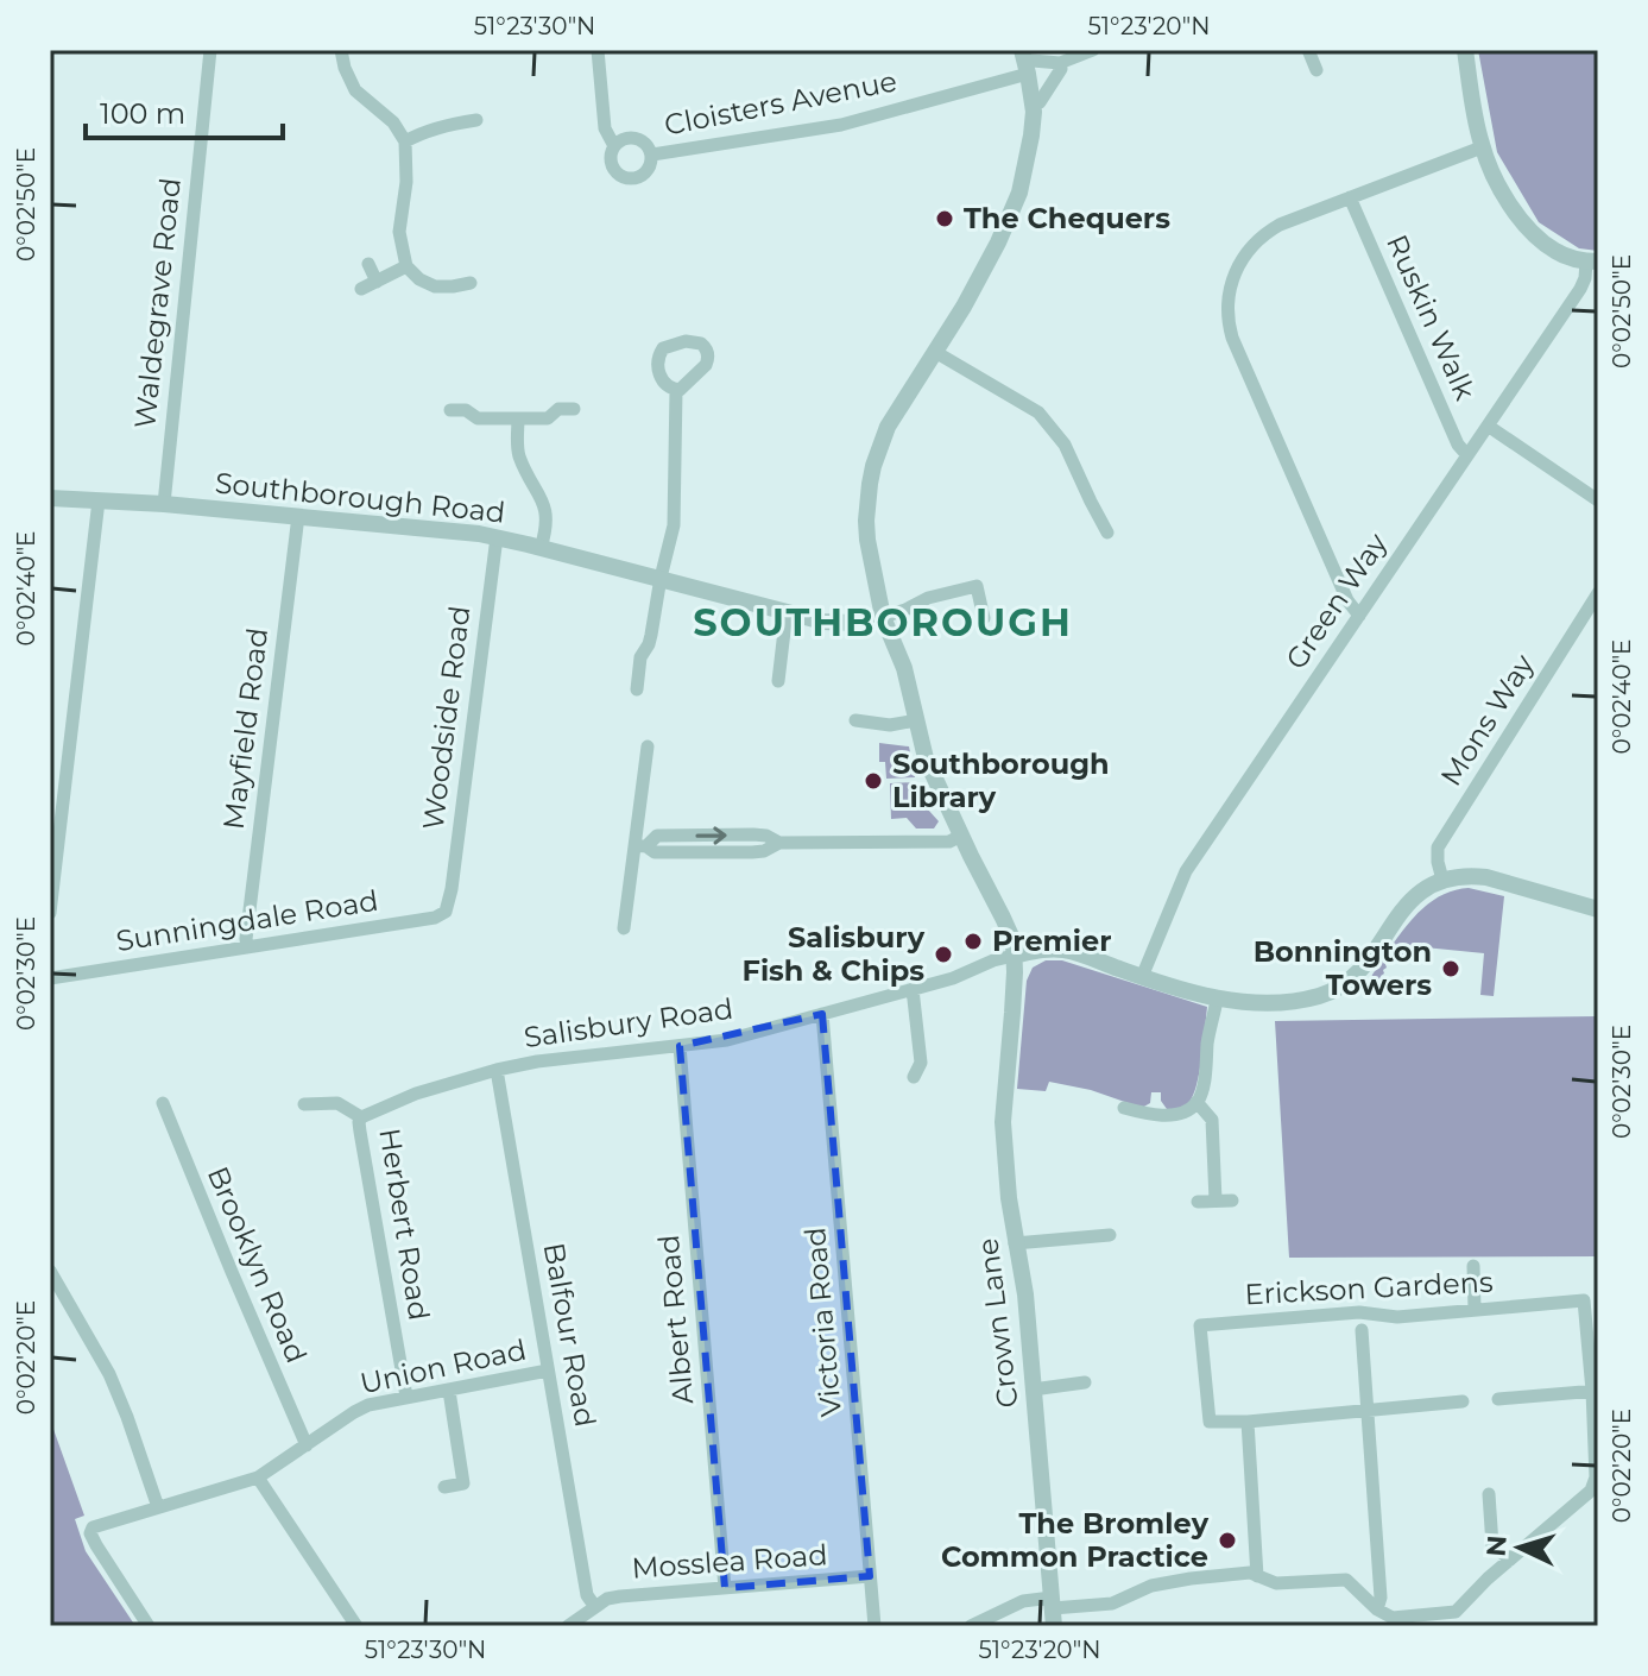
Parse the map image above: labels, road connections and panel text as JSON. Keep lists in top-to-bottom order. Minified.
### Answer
{"streets":{"street":["Cloisters Avenue","Waldegrave Road","Ruskin Walk","Southborough Road","Green Way","Woodside Road","Mons Way","Mayfield Road","Sunningdale Road","Salisbury Road","Herbert Road","Brooklyn Road","Erickson Gardens","Albert Road","Victoria Road","Crown Lane","Balfour Road","Union Road","Mosslea Road"]},"crossings":[["Cloisters Avenue","Crown Lane"],["Waldegrave Road","Southborough Road"],["Ruskin Walk","Green Way"],["Southborough Road","Woodside Road"],["Southborough Road","Mayfield Road"],["Southborough Road","Crown Lane"],["Woodside Road","Sunningdale Road"],["Mayfield Road","Sunningdale Road"],["Salisbury Road","Herbert Road"],["Salisbury Road","Albert Road"],["Salisbury Road","Victoria Road"],["Salisbury Road","Crown Lane"],["Salisbury Road","Balfour Road"],["Herbert Road","Union Road"],["Brooklyn Road","Union Road"],["Albert Road","Mosslea Road"],["Victoria Road","Mosslea Road"],["Balfour Road","Union Road"],["Balfour Road","Mosslea Road"]],"districts":["SOUTHBOROUGH"],"places":["The Chequers","Southborough Library","Premier","Salisbury Fish & Chips","Bonnington Towers","The Bromley Common Practice"],"scale_bar":"100 m","north":"left","coordinates":["51°23'30\"N","51°23'20\"N","0°02'50\"E","0°02'40\"E","0°02'30\"E","0°02'20\"E"]}
